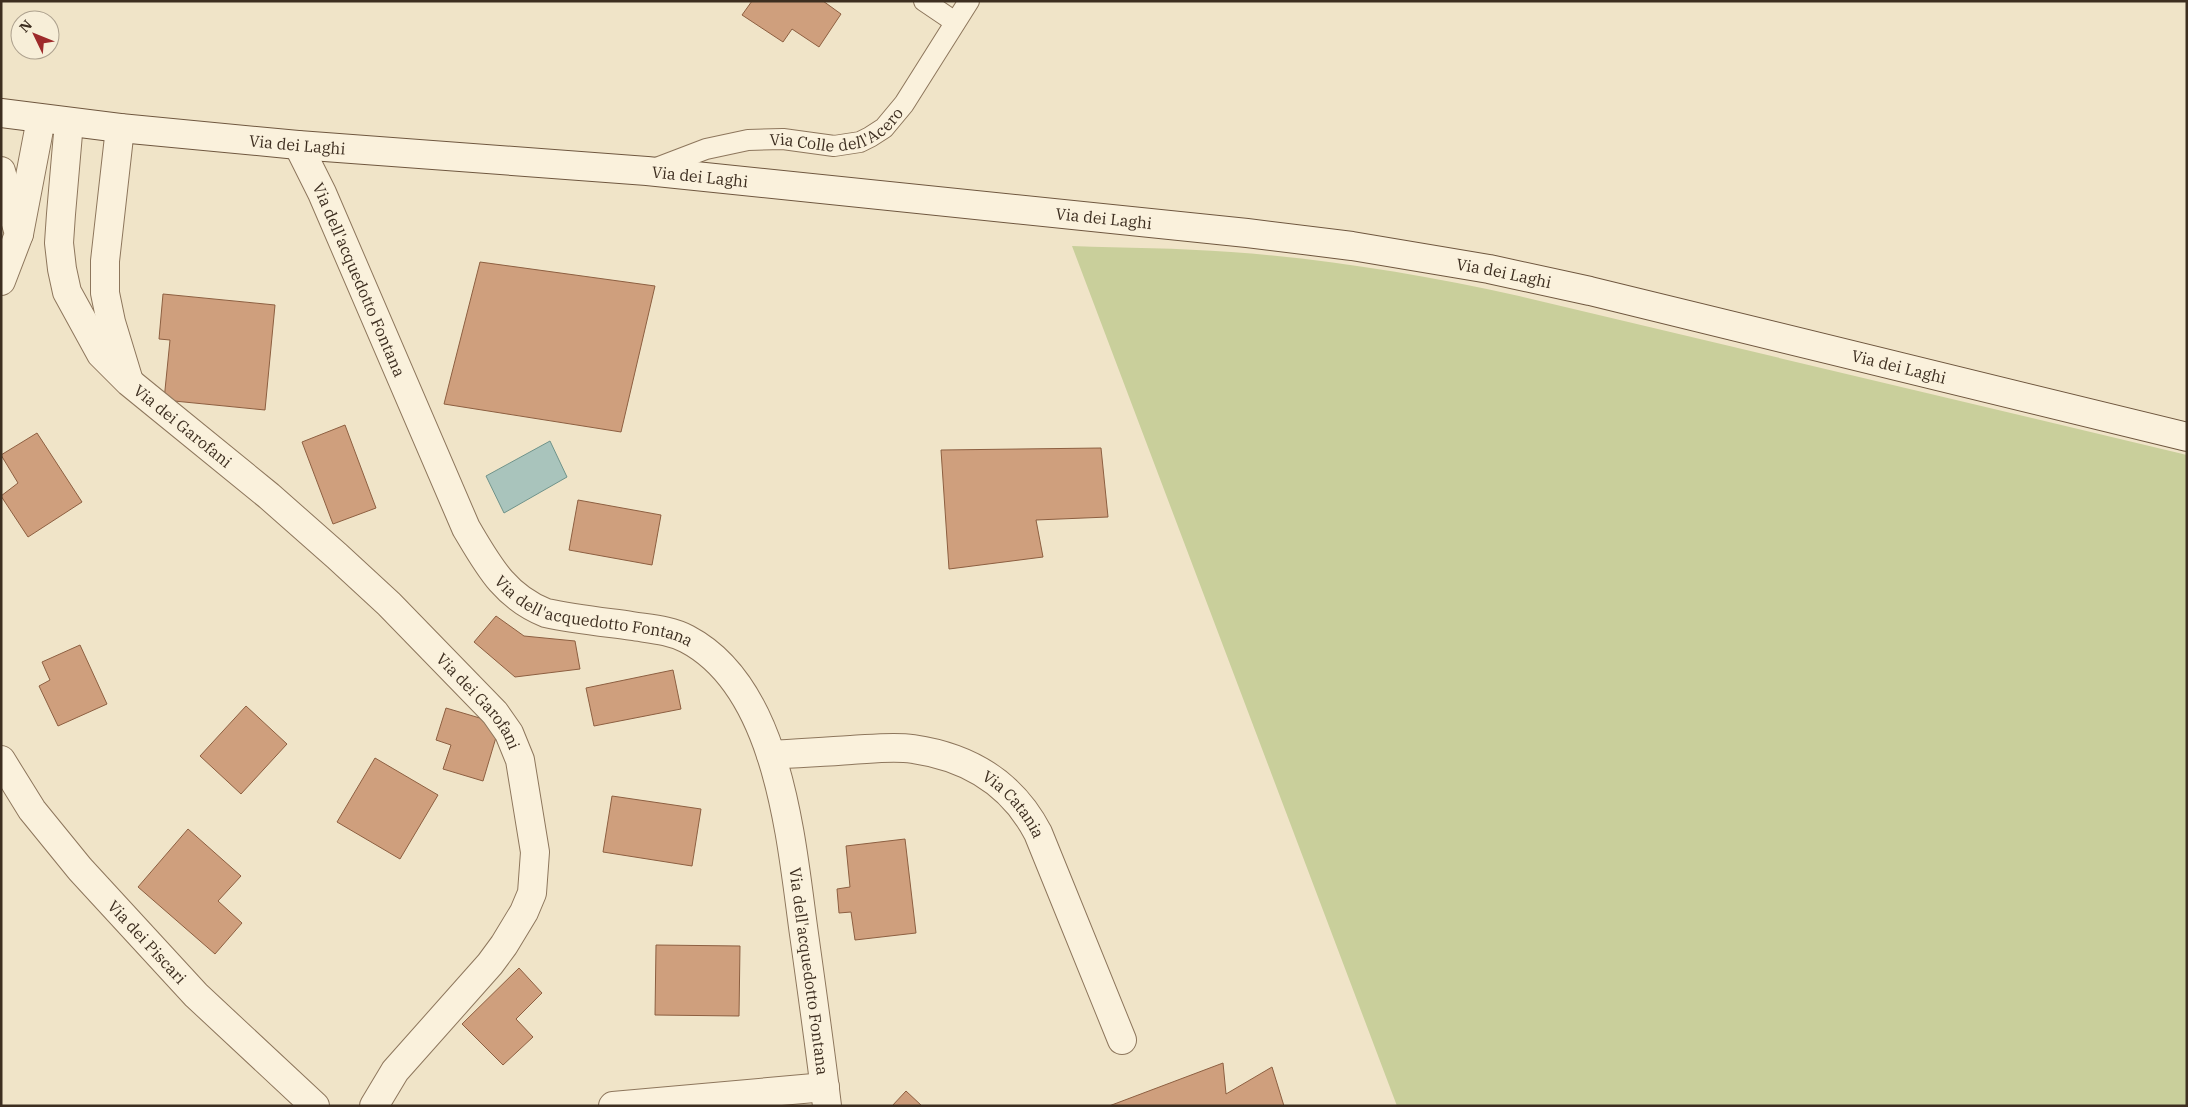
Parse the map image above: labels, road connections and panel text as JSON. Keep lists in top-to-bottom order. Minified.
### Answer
{"streets":{"street":["Via dei Laghi","Via dell'acquedotto Fontana","Via dei Garofani","Via Catania","Via dei Piscari"],"lane":["Via Colle dell'Acero"]},"crossings":[["Via Colle dell'Acero","Via dei Laghi"],["Via dei Laghi","Via dell'acquedotto Fontana"],["Via dei Laghi","Via dei Garofani"],["Via dell'acquedotto Fontana","Via Catania"]],"north":"top left"}
